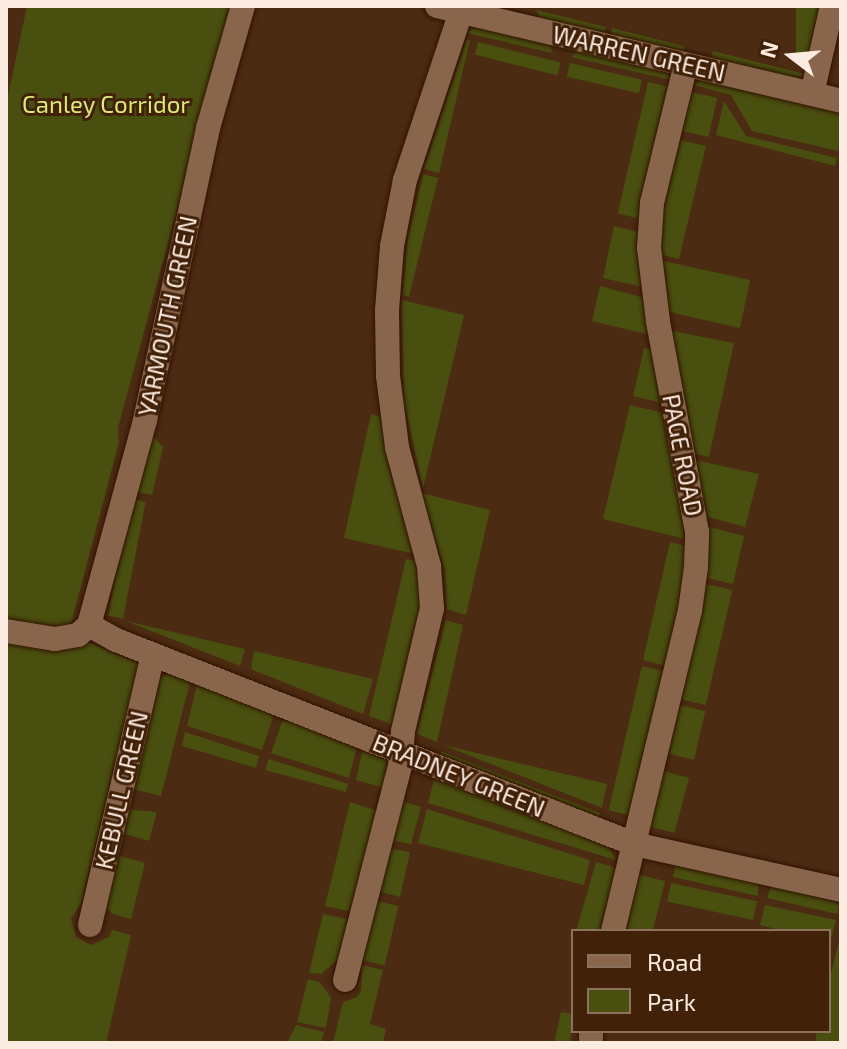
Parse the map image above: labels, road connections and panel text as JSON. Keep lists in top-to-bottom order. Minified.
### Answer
{"streets":{"street":["WARREN GREEN","YARMOUTH GREEN","PAGE ROAD","BRADNEY GREEN","KEBULL GREEN"]},"crossings":[["WARREN GREEN","PAGE ROAD"],["YARMOUTH GREEN","BRADNEY GREEN"],["PAGE ROAD","BRADNEY GREEN"],["BRADNEY GREEN","KEBULL GREEN"]],"parks":["Canley Corridor"],"legend":["Road","Park"],"north":"left"}
